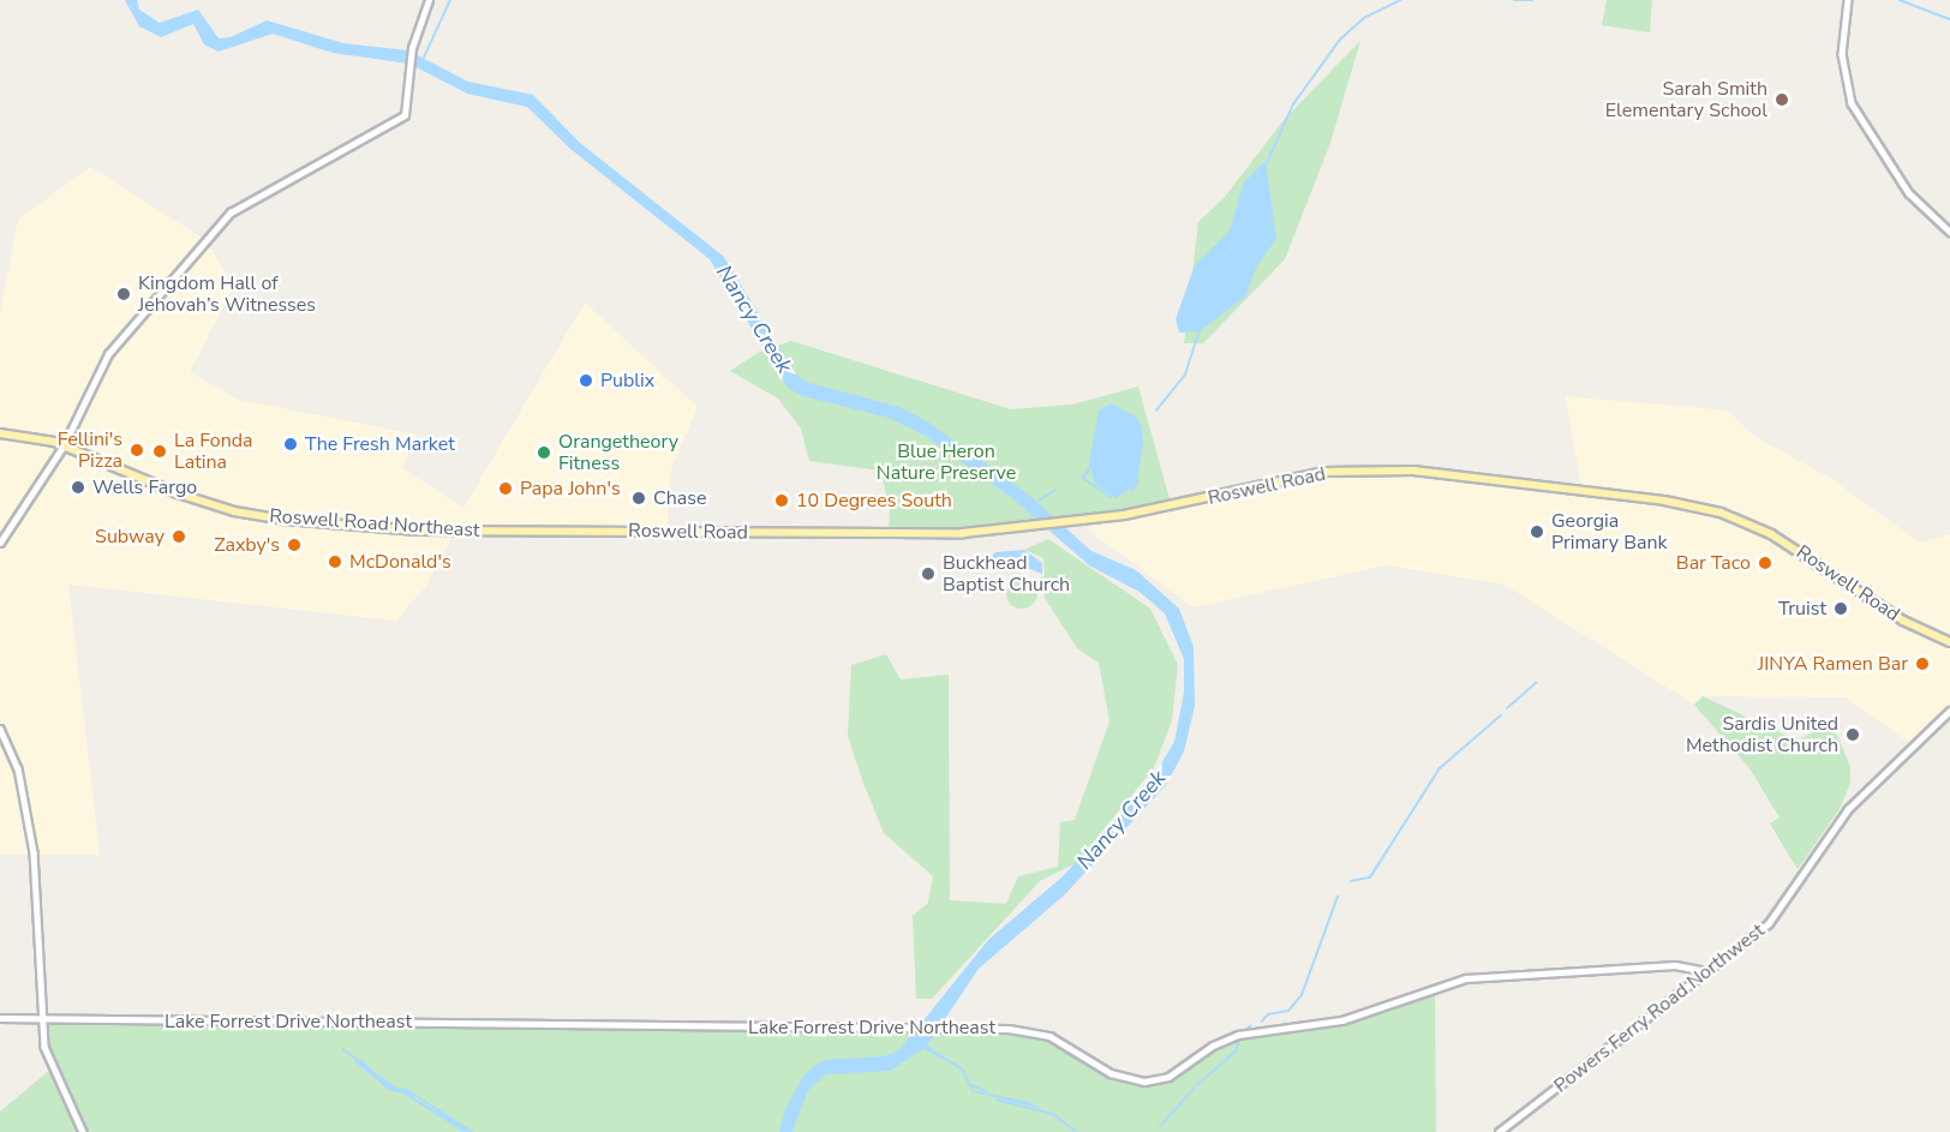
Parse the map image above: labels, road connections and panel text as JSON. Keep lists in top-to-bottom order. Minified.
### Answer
{"streets":{"main road":["Roswell Road","Roswell Road Northeast"],"street":["Powers Ferry Road Northwest","Lake Forrest Drive Northeast"]},"crossings":[["Roswell Road","Roswell Road Northeast"],["Powers Ferry Road Northwest","Lake Forrest Drive Northeast"]],"water":["Nancy Creek"],"parks":["Blue Heron Nature Preserve"],"places":["Sarah Smith Elementary School","Kingdom Hall of Jehovah’s Witnesses","Publix","The Fresh Market","Fellini's Pizza","La Fonda Latina","Orangetheory Fitness","Wells Fargo","Papa John's","Chase","10 Degrees South","Georgia Primary Bank","Subway","Zaxby's","McDonald's","Bar Taco","Buckhead Baptist Church","Truist","JINYA Ramen Bar","Sardis United Methodist Church"]}
